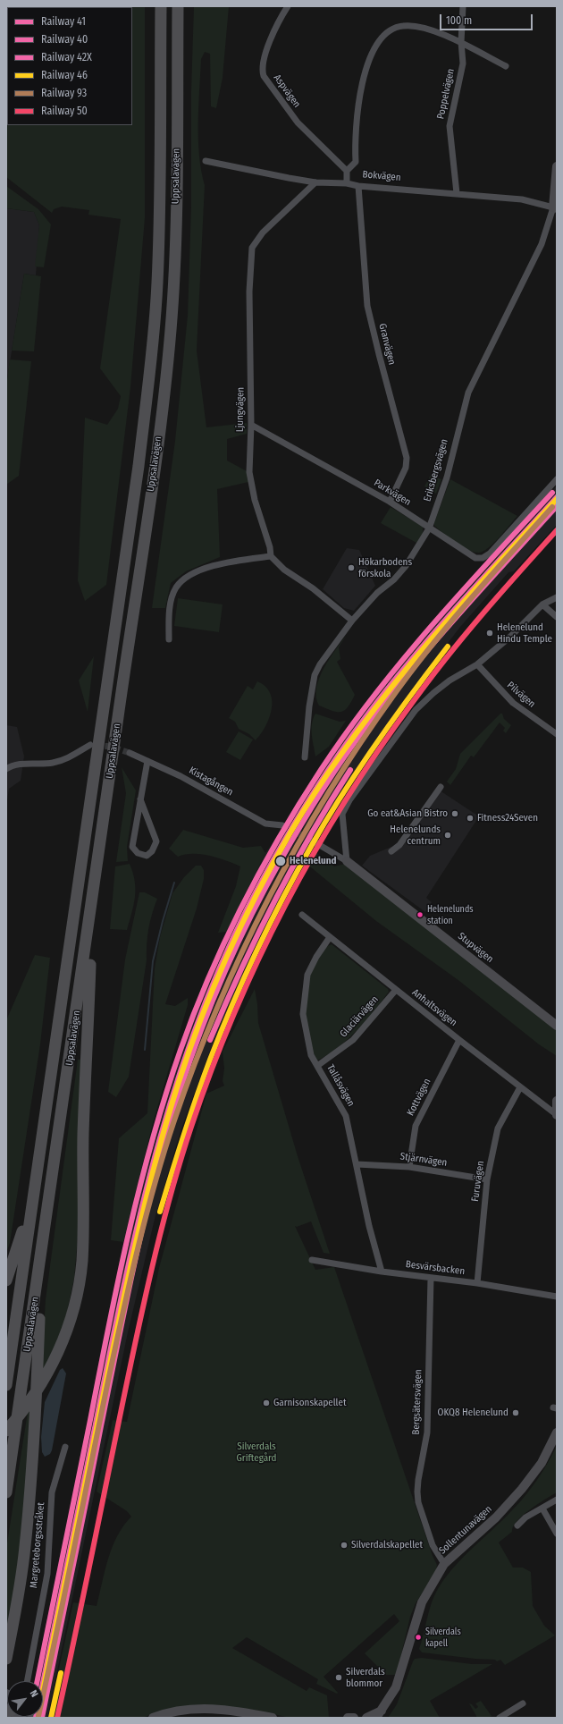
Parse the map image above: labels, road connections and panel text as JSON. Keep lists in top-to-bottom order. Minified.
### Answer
{"streets":{"highway":["Uppsalavägen"],"street":["Aspvägen","Poppelvägen","Bokvägen","Granvägen","Ljungvägen","Eriksbergsvägen","Parkvägen","Pilvägen","Kistagången","Stupvägen","Anhaltsvägen","Glaciärvägen","Tallåsvägen","Kottvägen","Stjärnvägen","Furuvägen","Besvärsbacken","Bergsätersvägen","Sollentunavägen","Margreteborgsstråket"]},"crossings":[["Poppelvägen","Bokvägen"],["Bokvägen","Granvägen"],["Bokvägen","Ljungvägen"],["Bokvägen","Eriksbergsvägen"],["Granvägen","Parkvägen"],["Ljungvägen","Parkvägen"],["Eriksbergsvägen","Parkvägen"],["Anhaltsvägen","Glaciärvägen"],["Anhaltsvägen","Tallåsvägen"],["Anhaltsvägen","Kottvägen"],["Anhaltsvägen","Furuvägen"],["Glaciärvägen","Tallåsvägen"],["Tallåsvägen","Stjärnvägen"],["Tallåsvägen","Besvärsbacken"],["Kottvägen","Stjärnvägen"],["Stjärnvägen","Furuvägen"],["Furuvägen","Besvärsbacken"],["Besvärsbacken","Bergsätersvägen"],["Bergsätersvägen","Sollentunavägen"]],"parks":["Silverdals Griftegård"],"places":["Hökarbodens förskola","Helenelund Hindu Temple","Go eat&Asian Bistro","Fitness24Seven","Helenelunds centrum","Helenelund","Helenelunds station","Garnisonskapellet","OKQ8 Helenelund","Silverdalskapellet","Silverdals kapell","Silverdals blommor"],"lines":["rail line 42X","rail line 41","rail line 46","rail line 40","rail line 93","rail line 50"],"legend":["Railway 41","Railway 40","Railway 42X","Railway 46","Railway 93","Railway 50"],"scale_bar":"100 m","north":"top right"}
